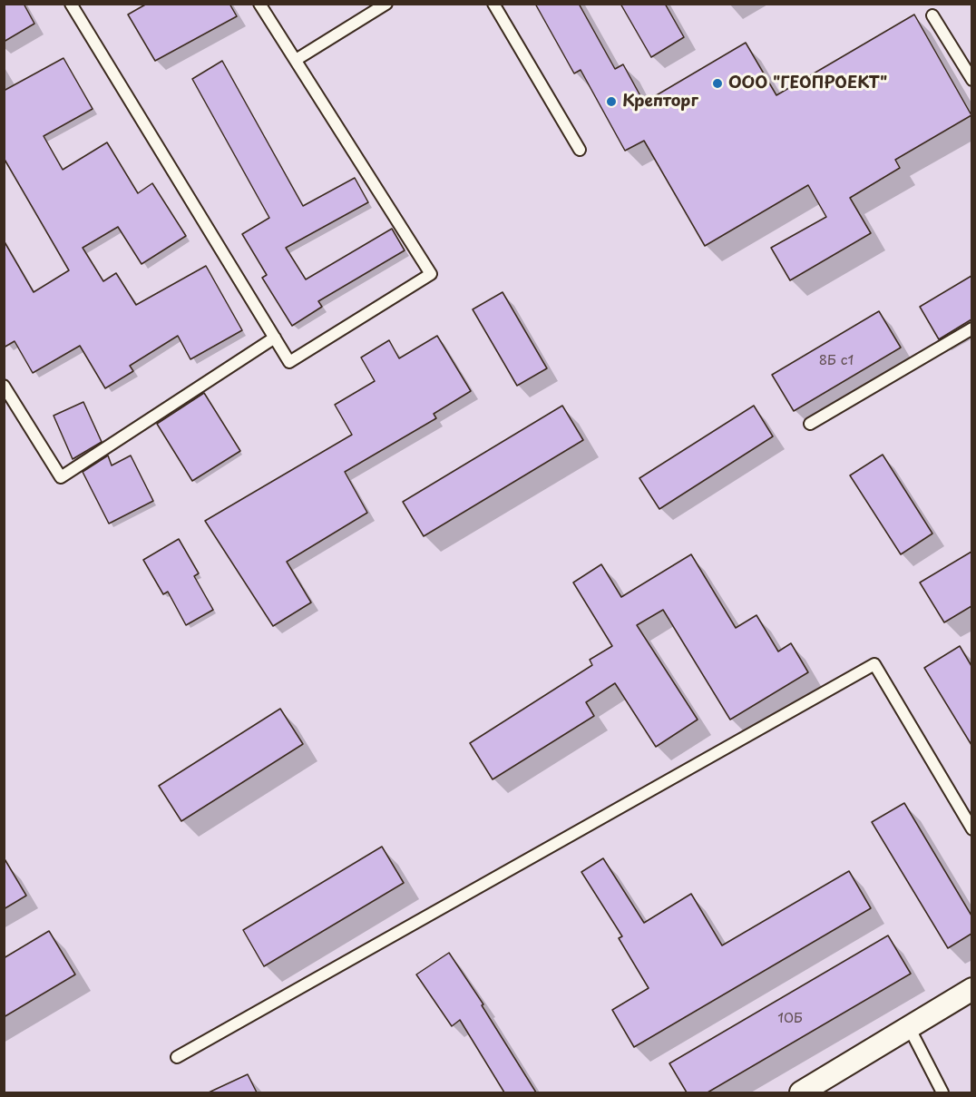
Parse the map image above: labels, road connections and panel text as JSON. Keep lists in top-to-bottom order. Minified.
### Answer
{"places":["ООО \"ГЕОПРОЕКТ\"","Крепторг"],"house_numbers":["8Б с1","10Б"]}
